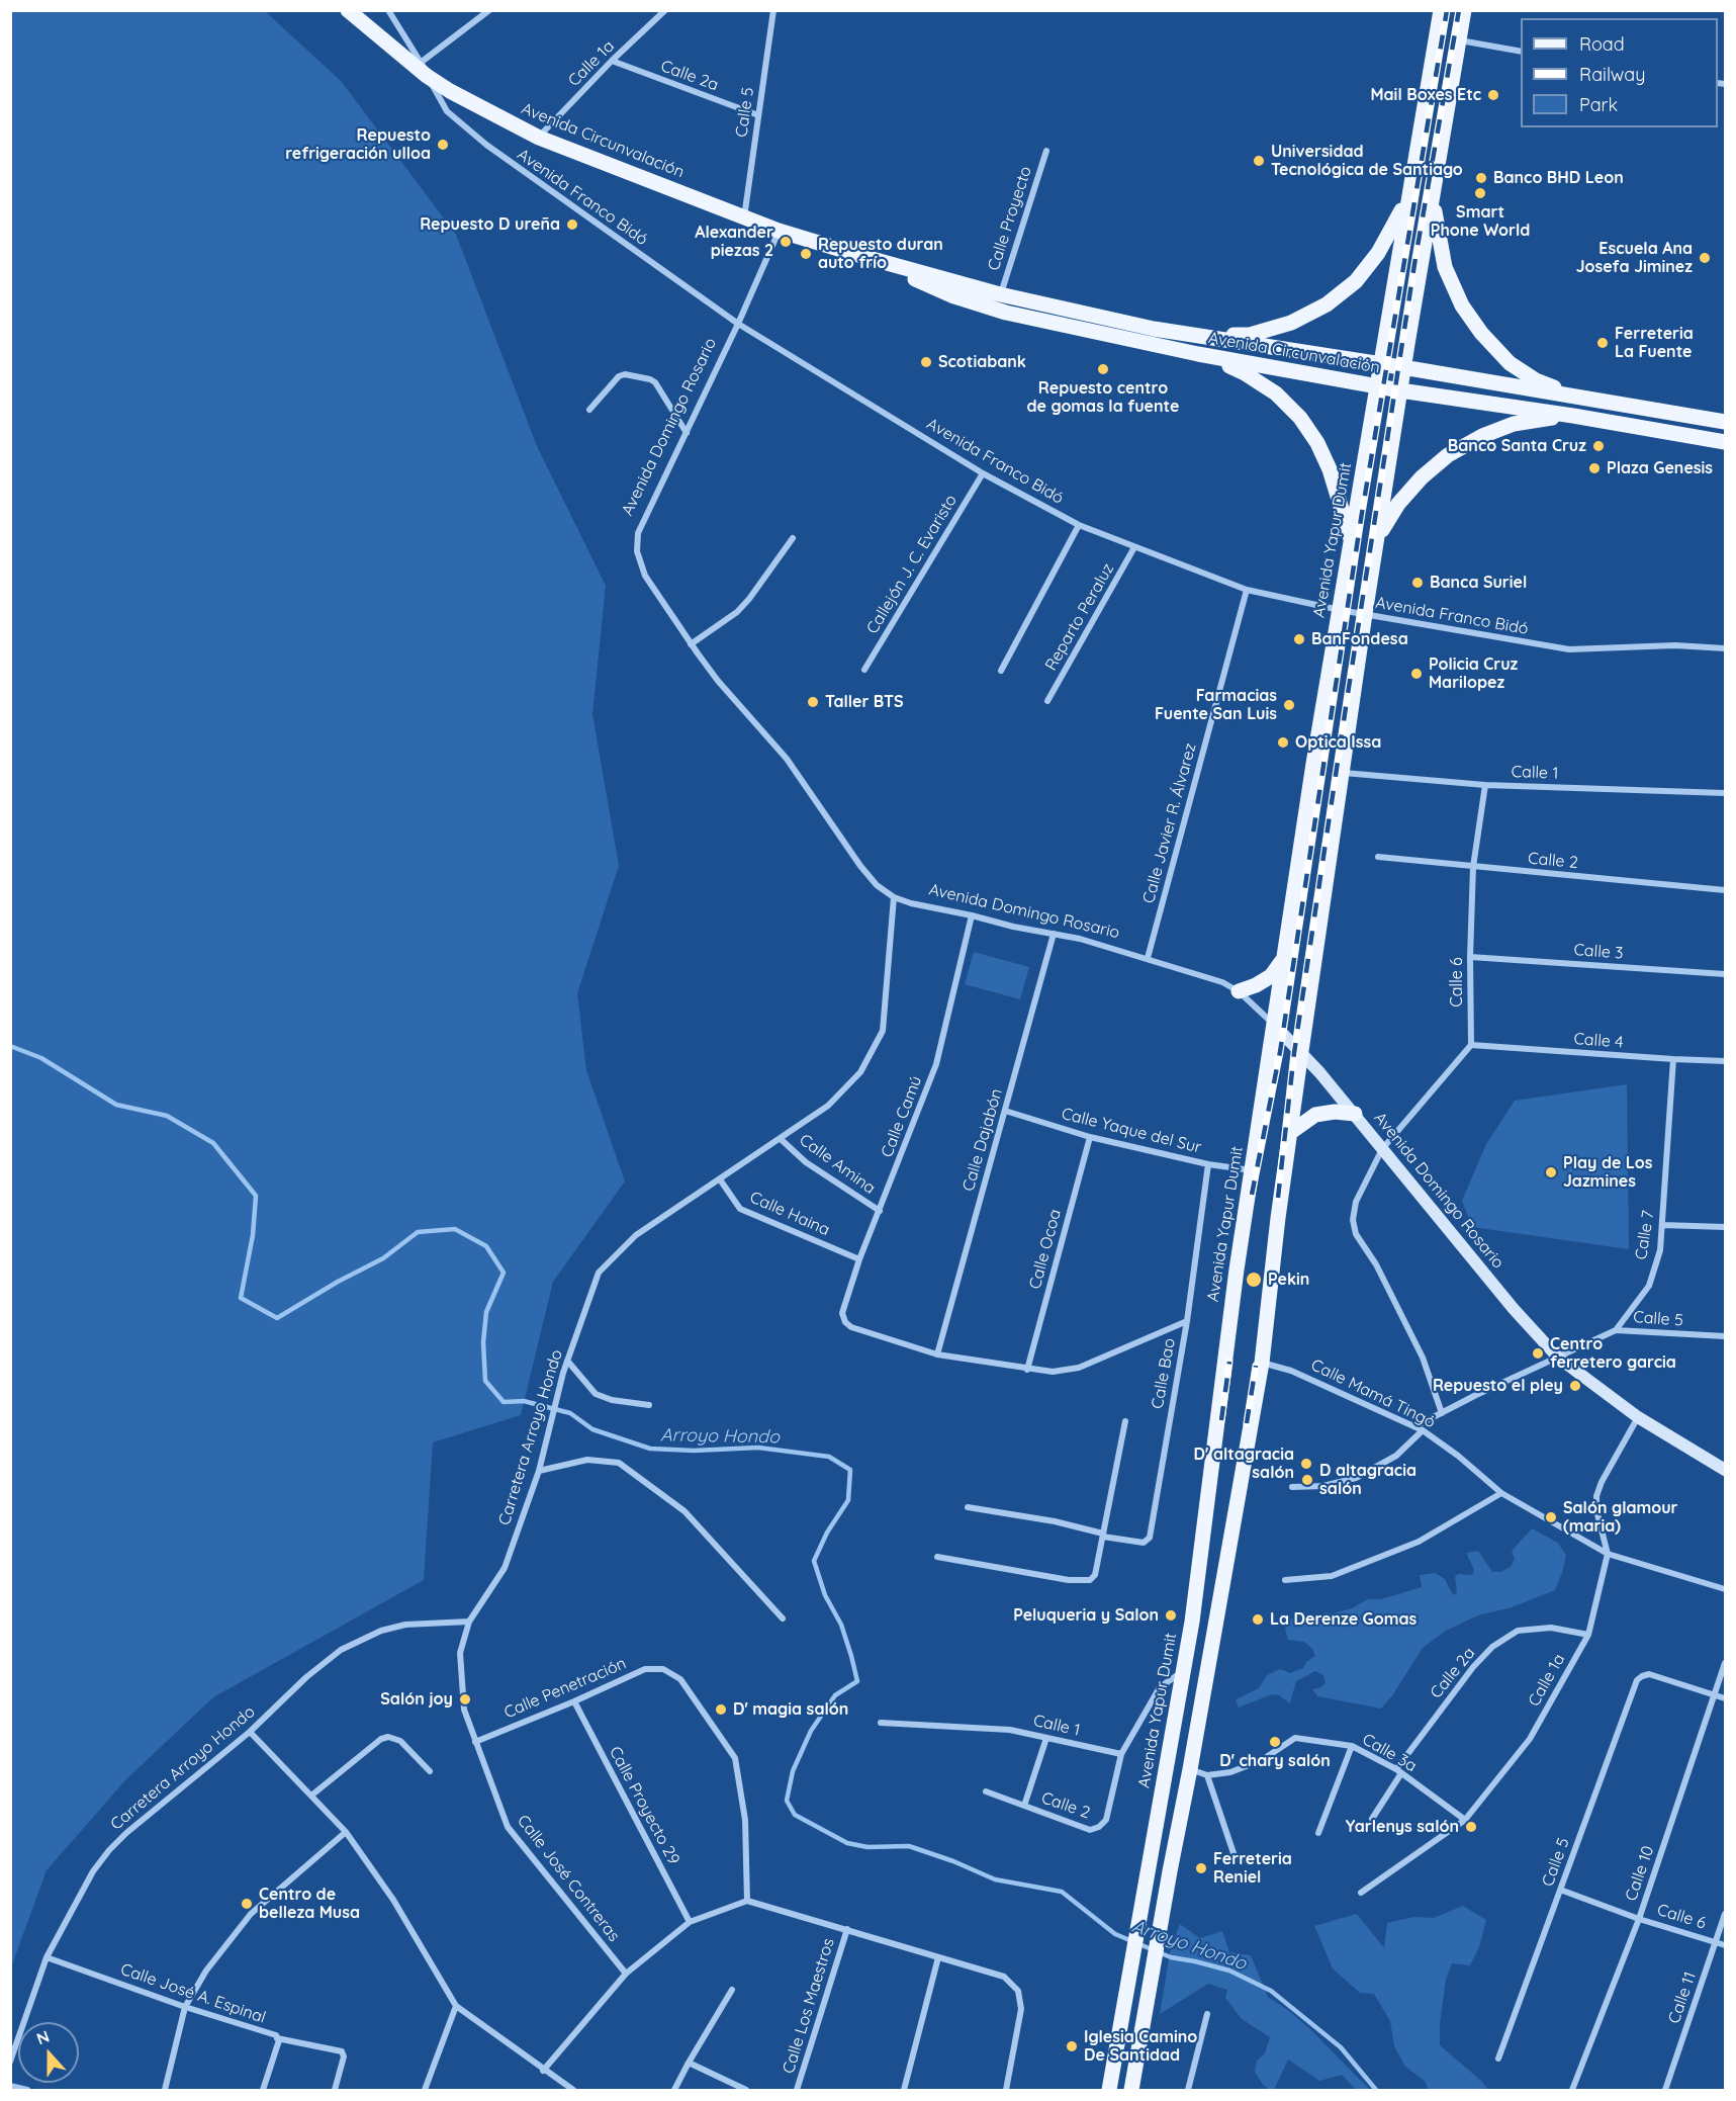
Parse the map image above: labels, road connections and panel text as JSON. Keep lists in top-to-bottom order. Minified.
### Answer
{"streets":{"main road":["Avenida Circunvalación","Avenida Domingo Rosario","Avenida Yapur Dumit"],"street":["Calle 1a","Calle 2a","Calle 5","Avenida Franco Bidó","Calle Proyecto","Callejón J. C. Evaristo","Reparto Peraluz","Calle 1","Calle Javier R. Álvarez","Calle 2","Calle 3","Calle 6","Calle 4","Calle Camú","Calle Yaque del Sur","Calle Dajabón","Calle Amina","Calle Haina","Calle 7","Calle Ocoa","Calle Bao","Calle Mamá Tingó","Carretera Arroyo Hondo","Calle Penetración","Calle 3a","Calle Proyecto 29","Calle 10","Calle José Contreras","Calle José A. Espinal","Calle 11","Calle Los Maestros"]},"crossings":[["Calle 1a","Calle 2a"],["Calle 1a","Avenida Circunvalación"],["Calle 1a","Avenida Domingo Rosario"],["Calle 1a","Calle Mamá Tingó"],["Calle 1a","Calle 3a"],["Calle 2a","Calle 5"],["Calle 2a","Calle 3a"],["Calle 5","Avenida Circunvalación"],["Calle 5","Avenida Domingo Rosario"],["Calle 5","Calle 6"],["Calle 5","Calle 7"],["Calle 5","Calle Mamá Tingó"],["Calle 5","Calle 10"],["Avenida Circunvalación","Avenida Franco Bidó"],["Avenida Circunvalación","Calle Proyecto"],["Avenida Circunvalación","Avenida Domingo Rosario"],["Avenida Circunvalación","Avenida Yapur Dumit"],["Avenida Franco Bidó","Avenida Domingo Rosario"],["Avenida Franco Bidó","Avenida Yapur Dumit"],["Avenida Franco Bidó","Callejón J. C. Evaristo"],["Avenida Franco Bidó","Reparto Peraluz"],["Avenida Franco Bidó","Calle Javier R. Álvarez"],["Avenida Domingo Rosario","Avenida Yapur Dumit"],["Avenida Domingo Rosario","Calle Javier R. Álvarez"],["Avenida Domingo Rosario","Calle Camú"],["Avenida Domingo Rosario","Calle Dajabón"],["Avenida Domingo Rosario","Carretera Arroyo Hondo"],["Avenida Yapur Dumit","Calle Yaque del Sur"],["Calle 1","Calle 2"],["Calle 1","Calle 6"],["Calle 2","Calle 6"],["Calle 3","Calle 6"],["Calle 6","Calle 4"],["Calle 6","Calle 10"],["Calle 6","Calle 11"],["Calle 4","Calle 7"],["Calle Camú","Calle Dajabón"],["Calle Camú","Calle Amina"],["Calle Camú","Calle Haina"],["Calle Yaque del Sur","Calle Dajabón"],["Calle Yaque del Sur","Calle Ocoa"],["Calle Yaque del Sur","Calle Bao"],["Calle Amina","Carretera Arroyo Hondo"],["Calle Haina","Carretera Arroyo Hondo"],["Carretera Arroyo Hondo","Calle José Contreras"],["Carretera Arroyo Hondo","Calle José A. Espinal"],["Calle Penetración","Calle Proyecto 29"],["Calle Penetración","Calle José Contreras"]],"water":["Arroyo Hondo"],"places":["Mail Boxes Etc","Repuesto refrigeración ulloa","Universidad Tecnológica de Santiago","Banco BHD Leon","Smart Phone World","Repuesto D ureña","Alexander piezas 2","Repuesto duran auto frío","Escuela Ana Josefa Jiminez","Ferreteria La Fuente","Scotiabank","Repuesto centro de gomas la fuente","Banco Santa Cruz","Plaza Genesis","Banca Suriel","BanFondesa","Policia Cruz Marilopez","Taller BTS","Farmacias Fuente San Luis","Optica Issa","Play de Los Jazmines","Pekin","Centro ferretero garcia","Repuesto el pley","D' altagracia salón","D altagracia salón","Salón glamour (maria)","Peluqueria y Salon","La Derenze Gomas","Salón joy","D' magia salón","D' chary salón","Yarlenys salón","Ferreteria Reniel","Centro de belleza Musa","Iglesia Camino De Santidad"],"legend":["Road","Railway","Park"],"north":"top"}
